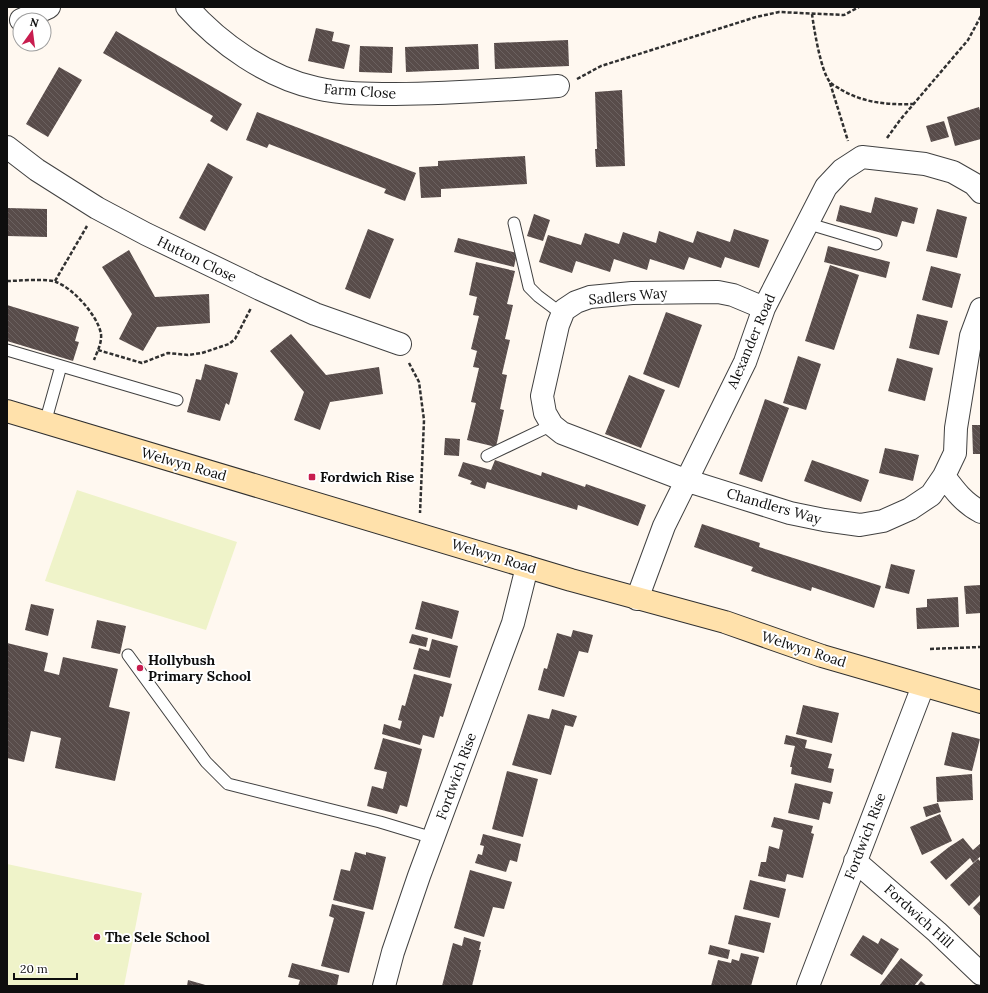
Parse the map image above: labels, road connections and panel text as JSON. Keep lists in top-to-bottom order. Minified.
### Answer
{"streets":{"main road":["Welwyn Road"],"street":["Farm Close","Hutton Close","Sadlers Way","Alexander Road","Chandlers Way","Fordwich Rise","Fordwich Hill"]},"crossings":[["Sadlers Way","Alexander Road"],["Alexander Road","Welwyn Road"],["Alexander Road","Chandlers Way"],["Welwyn Road","Fordwich Rise"],["Fordwich Rise","Fordwich Hill"]],"places":{"transit":["Fordwich Rise"],"other":["Hollybush Primary School","The Sele School"]},"scale_bar":"20 m","north":"top"}
